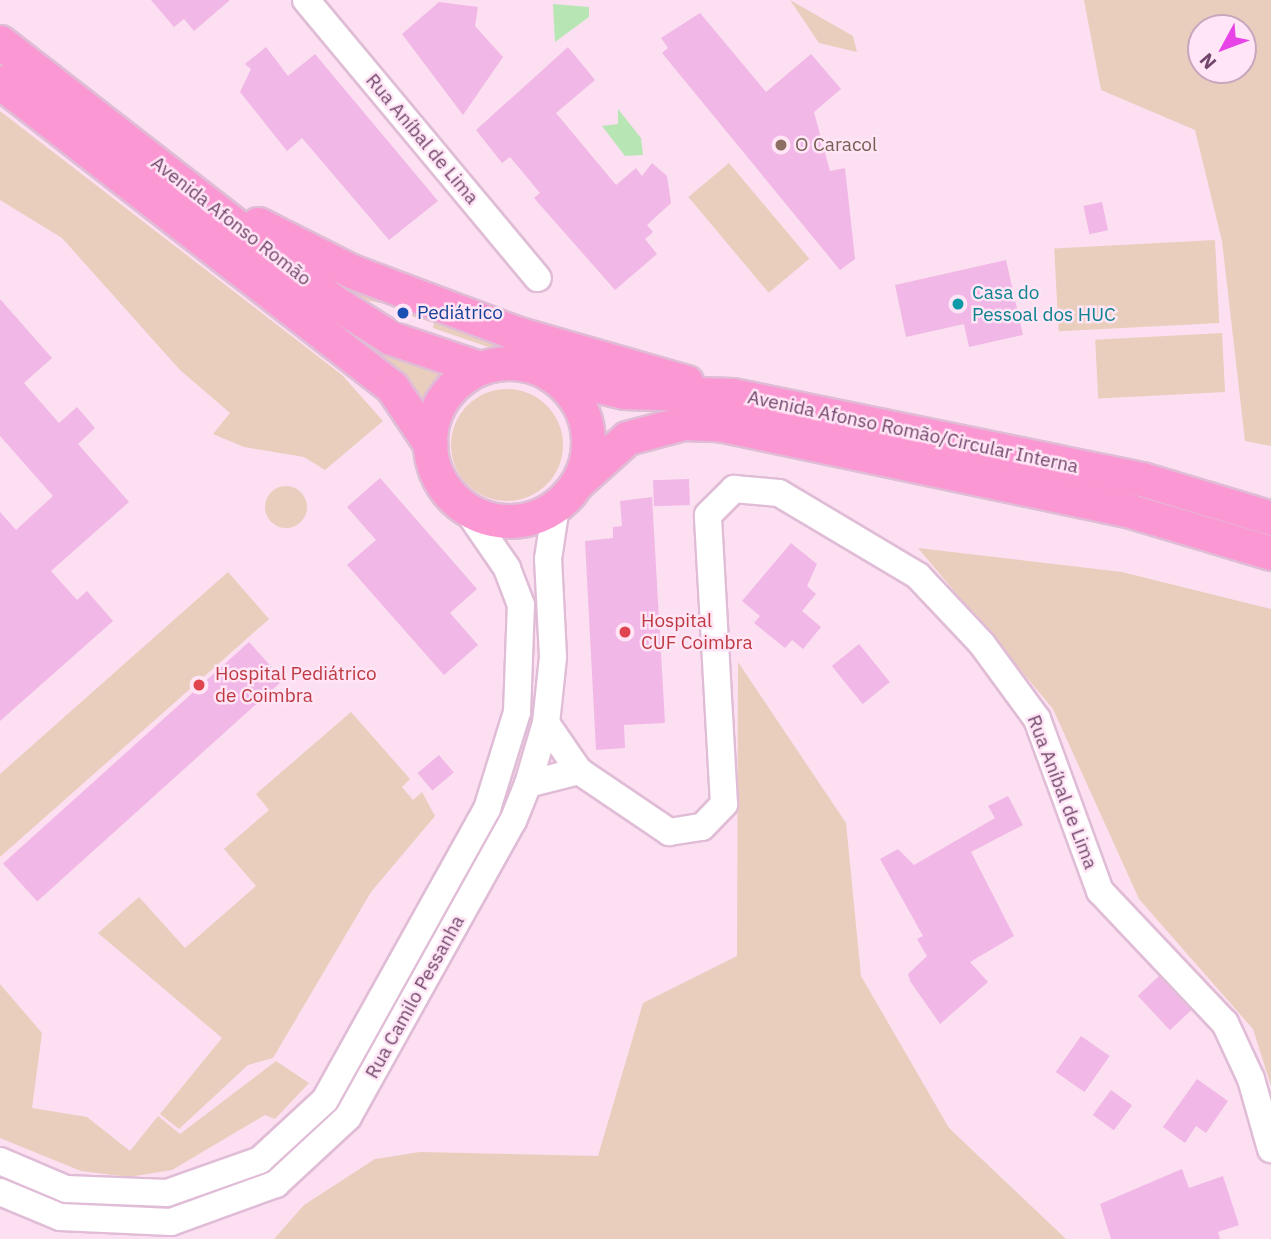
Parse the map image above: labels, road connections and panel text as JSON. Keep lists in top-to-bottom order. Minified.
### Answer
{"streets":{"main road":["Avenida Afonso Romão","Avenida Afonso Romão/Circular Interna"],"street":["Rua Aníbal de Lima","Rua Camilo Pessanha"]},"crossings":[["Avenida Afonso Romão","Avenida Afonso Romão/Circular Interna"],["Avenida Afonso Romão","Rua Camilo Pessanha"],["Avenida Afonso Romão/Circular Interna","Rua Camilo Pessanha"]],"places":["O Caracol","Casa do Pessoal dos HUC","Pediátrico","Hospital CUF Coimbra","Hospital Pediátrico de Coimbra"],"north":"bottom left"}
